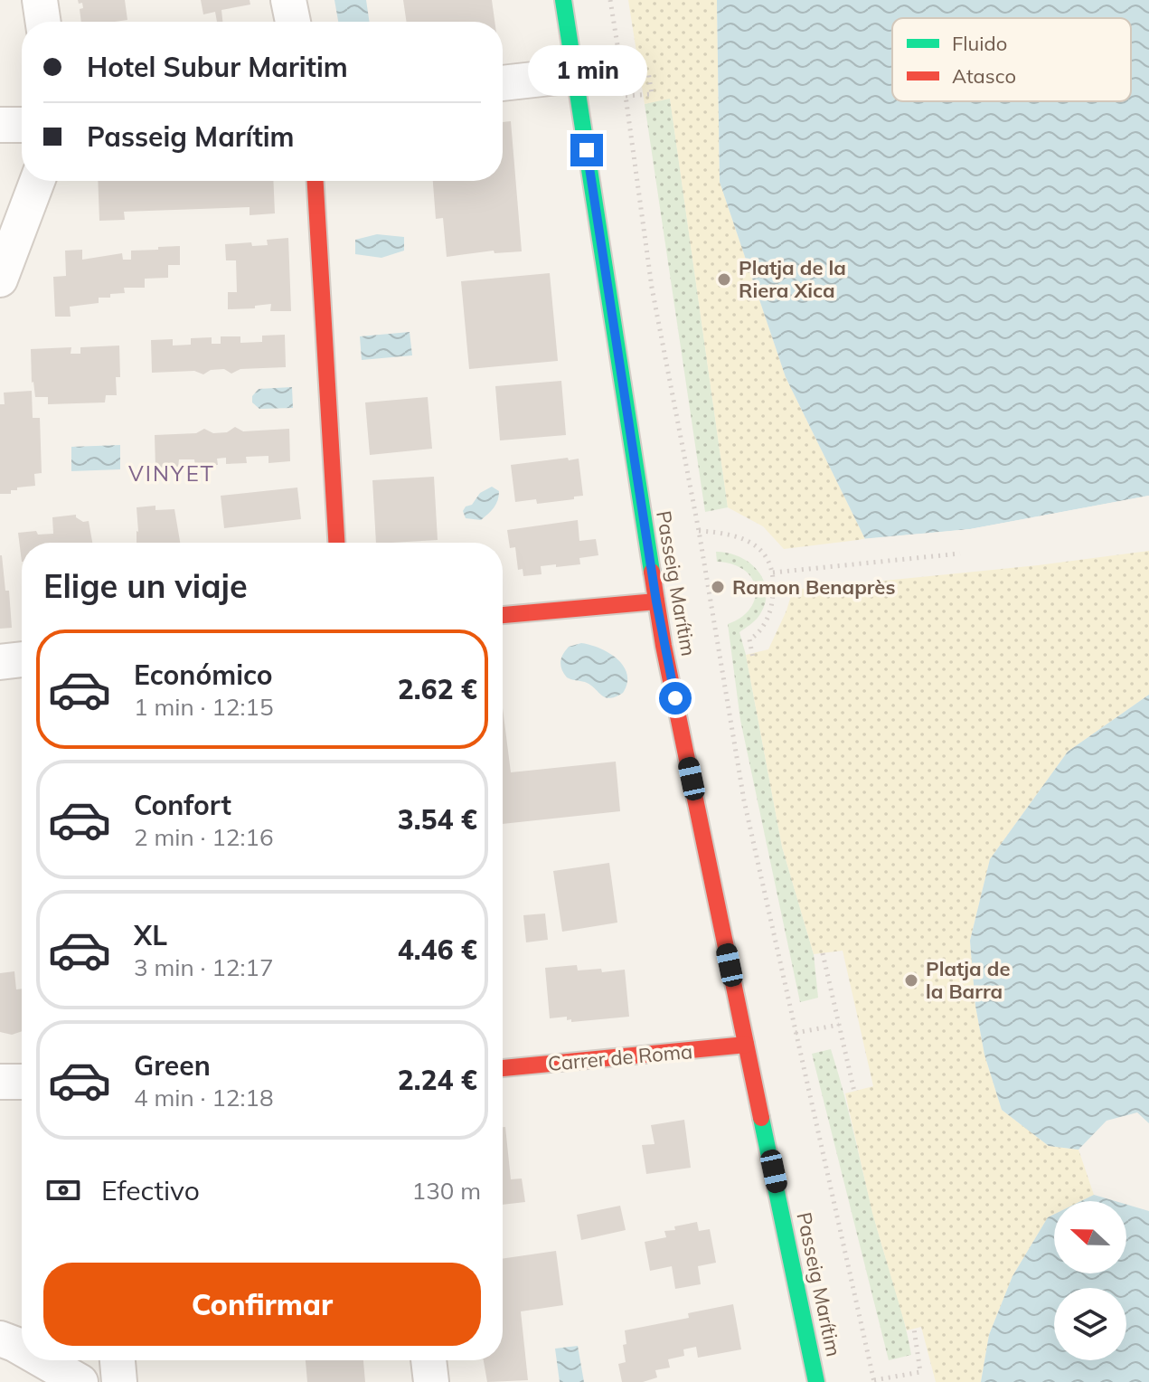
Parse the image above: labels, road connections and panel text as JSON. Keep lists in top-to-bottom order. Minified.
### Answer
{"streets":{"street":["Passeig Marítim","Carrer de Roma"]},"crossings":[["Passeig Marítim","Carrer de Roma"]],"districts":["VINYET"],"places":["Platja de la Riera Xica","Ramon Benaprès","Platja de la Barra"],"legend":["Fluido","Atasco"],"north":"left","page":{"banner":["Hotel Subur Maritim","Passeig Marítim"],"bubble":"1 min","heading":"Elige un viaje","list":[{"name":"Económico","note":"1 min · 12:15","value":"2.62 €"},{"name":"Confort","note":"2 min · 12:16","value":"3.54 €"},{"name":"XL","note":"3 min · 12:17","value":"4.46 €"},{"name":"Green","note":"4 min · 12:18","value":"2.24 €"}],"pay":["Efectivo","130 m"],"buttons":"Confirmar"}}
